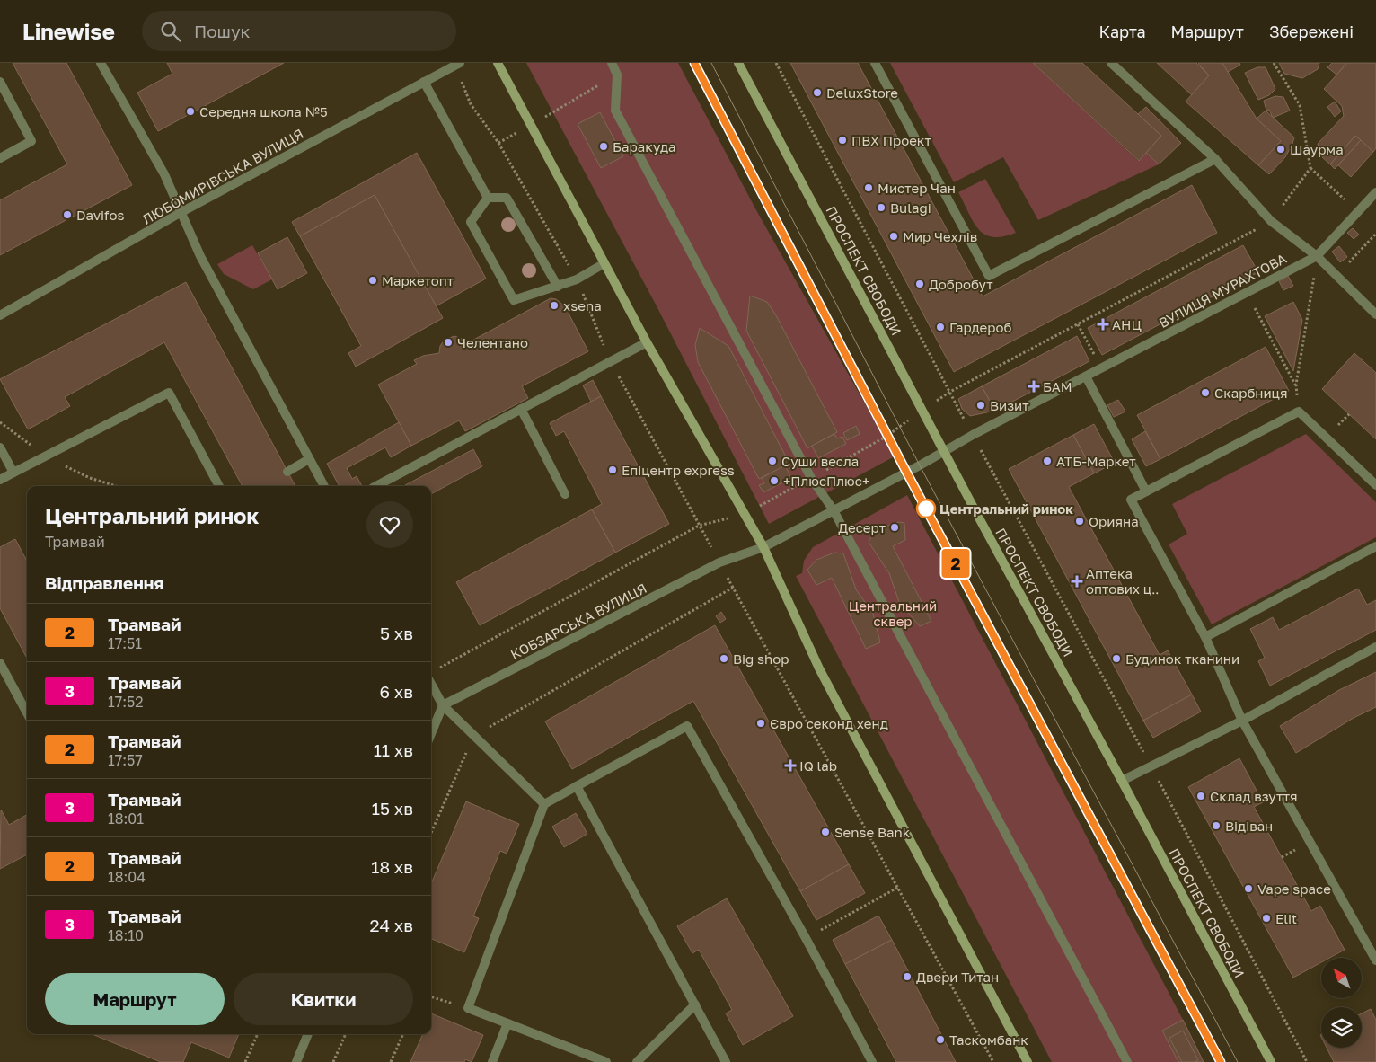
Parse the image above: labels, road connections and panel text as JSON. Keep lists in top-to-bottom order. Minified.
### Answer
{"streets":{"main road":["ПРОСПЕКТ СВОБОДИ"],"street":["ЛЮБОМИРІВСЬКА ВУЛИЦЯ","ВУЛИЦЯ МУРАХТОВА","КОБЗАРСЬКА ВУЛИЦЯ"]},"crossings":[["ПРОСПЕКТ СВОБОДИ","ВУЛИЦЯ МУРАХТОВА"],["ВУЛИЦЯ МУРАХТОВА","КОБЗАРСЬКА ВУЛИЦЯ"]],"parks":["Центральний сквер"],"places":{"other":["DeluxStore","Середня школа №5","ПВХ Проект","Баракуда","Шаурма","Мистер Чан","Bulagi","Davifos","Мир Чехлів","Маркетопт","Добробут","xsena","Гардероб","Челентано","Скарбниця","Визит","Суши весла","АТБ-Маркет","Епіцентр express","+ПлюсПлюс+","Центральний ринок","Орияна","Десерт","Big shop","Будинок тканини","Євро секонд хенд","Склад взуття","Відіван","Sense Bank","Vape space","Elit","Двери Титан","Таскомбанк"],"health":["АНЦ","БАМ","Аптека оптових ц‥","IQ lab"]},"lines":["tram line 2"],"north":"top left","page":{"header":"Linewise","search":"Пошук","nav":["Карта","Маршрут","Збережені"],"on_map":"2","heading":[["Центральний ринок","Трамвай"],"Відправлення"],"list":[{"mark":"2","name":"Трамвай","note":"17:51","value":"5 хв"},{"mark":"3","name":"Трамвай","note":"17:52","value":"6 хв"},{"mark":"2","name":"Трамвай","note":"17:57","value":"11 хв"},{"mark":"3","name":"Трамвай","note":"18:01","value":"15 хв"},{"mark":"2","name":"Трамвай","note":"18:04","value":"18 хв"},{"mark":"3","name":"Трамвай","note":"18:10","value":"24 хв"}],"buttons":["Маршрут","Квитки"]}}
